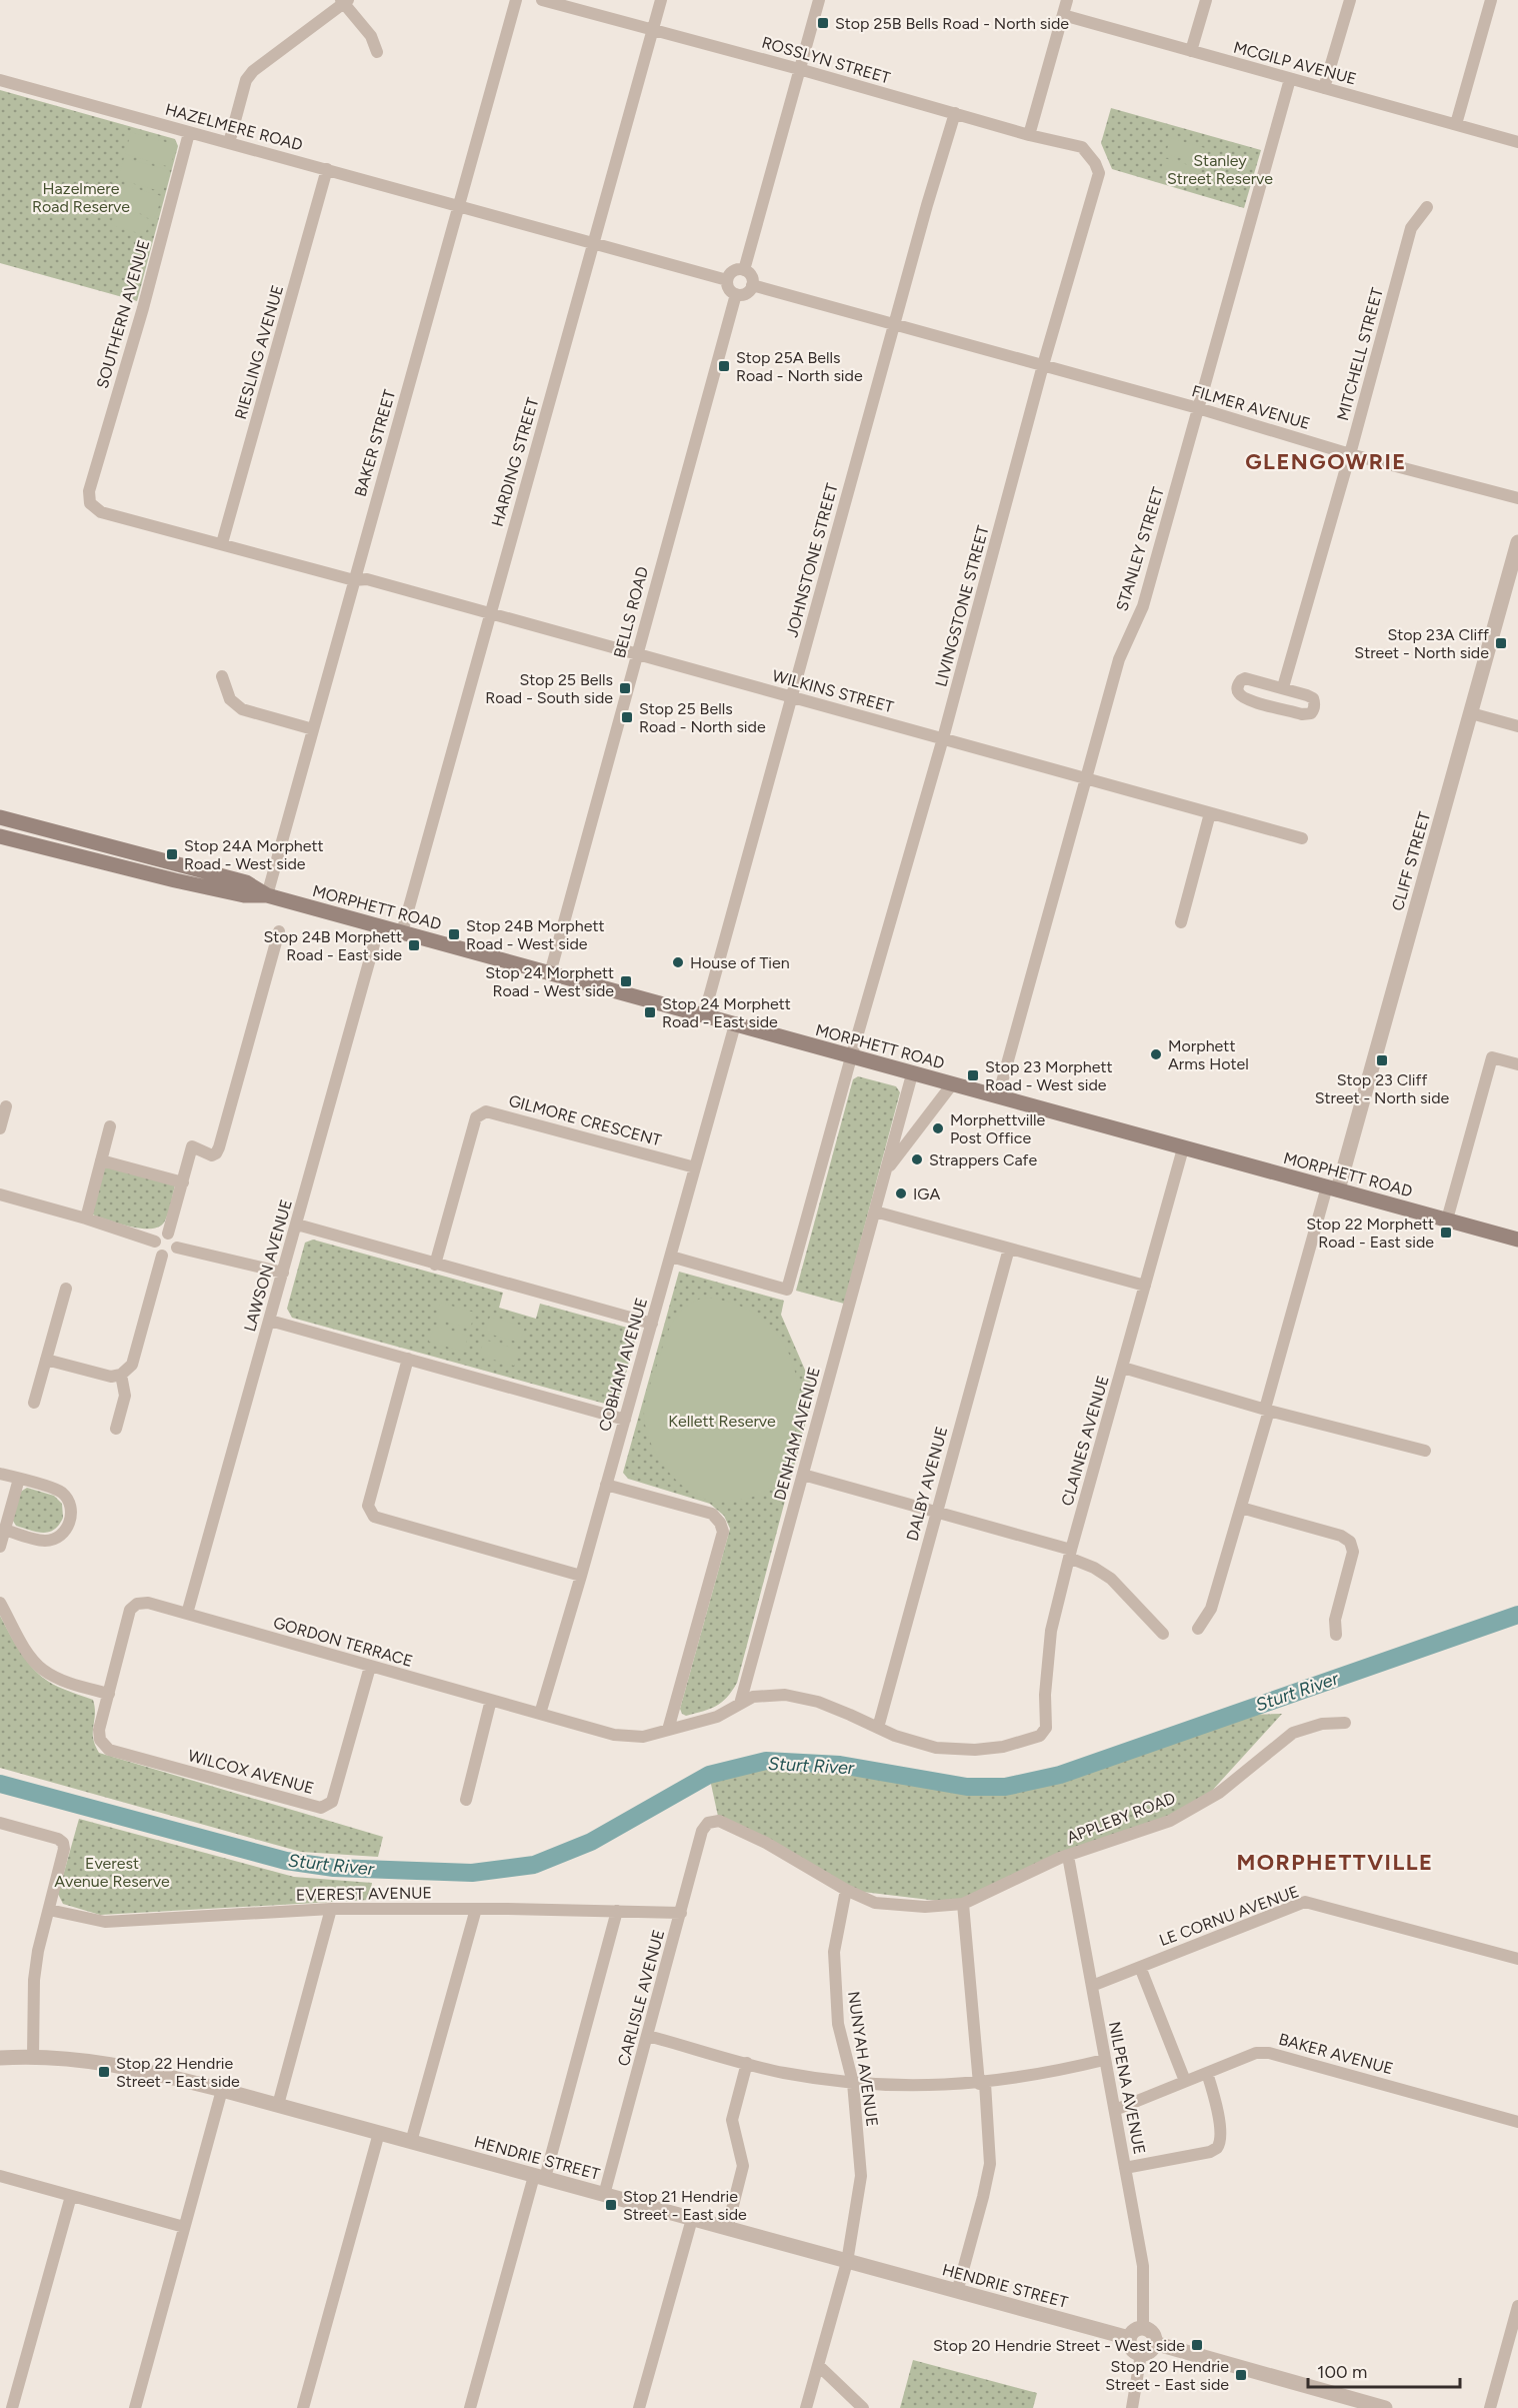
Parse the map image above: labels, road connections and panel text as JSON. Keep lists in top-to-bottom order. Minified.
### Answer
{"streets":{"main road":["MORPHETT ROAD"],"street":["ROSSLYN STREET","MCGILP AVENUE","HAZELMERE ROAD","SOUTHERN AVENUE","RIESLING AVENUE","MITCHELL STREET","FILMER AVENUE","BAKER STREET","HARDING STREET","STANLEY STREET","JOHNSTONE STREET","LIVINGSTONE STREET","BELLS ROAD","WILKINS STREET","CLIFF STREET","GILMORE CRESCENT","LAWSON AVENUE","COBHAM AVENUE","DENHAM AVENUE","CLAINES AVENUE","DALBY AVENUE","GORDON TERRACE","WILCOX AVENUE","APPLEBY ROAD","EVEREST AVENUE","LE CORNU AVENUE","CARLISLE AVENUE","BAKER AVENUE","NUNYAH AVENUE","NILPENA AVENUE","HENDRIE STREET"]},"crossings":[["ROSSLYN STREET","HARDING STREET"],["ROSSLYN STREET","JOHNSTONE STREET"],["ROSSLYN STREET","LIVINGSTONE STREET"],["MCGILP AVENUE","STANLEY STREET"],["HAZELMERE ROAD","SOUTHERN AVENUE"],["HAZELMERE ROAD","RIESLING AVENUE"],["HAZELMERE ROAD","BAKER STREET"],["SOUTHERN AVENUE","WILKINS STREET"],["RIESLING AVENUE","WILKINS STREET"],["MITCHELL STREET","FILMER AVENUE"],["FILMER AVENUE","STANLEY STREET"],["FILMER AVENUE","JOHNSTONE STREET"],["FILMER AVENUE","LIVINGSTONE STREET"],["FILMER AVENUE","BELLS ROAD"],["BAKER STREET","WILKINS STREET"],["BAKER STREET","MORPHETT ROAD"],["HARDING STREET","WILKINS STREET"],["HARDING STREET","MORPHETT ROAD"],["STANLEY STREET","WILKINS STREET"],["STANLEY STREET","MORPHETT ROAD"],["JOHNSTONE STREET","WILKINS STREET"],["JOHNSTONE STREET","MORPHETT ROAD"],["LIVINGSTONE STREET","WILKINS STREET"],["LIVINGSTONE STREET","MORPHETT ROAD"],["LIVINGSTONE STREET","COBHAM AVENUE"],["BELLS ROAD","WILKINS STREET"],["BELLS ROAD","MORPHETT ROAD"],["CLIFF STREET","MORPHETT ROAD"],["MORPHETT ROAD","LAWSON AVENUE"],["MORPHETT ROAD","COBHAM AVENUE"],["MORPHETT ROAD","DENHAM AVENUE"],["MORPHETT ROAD","CLAINES AVENUE"],["GILMORE CRESCENT","COBHAM AVENUE"],["LAWSON AVENUE","GORDON TERRACE"],["COBHAM AVENUE","GORDON TERRACE"],["DENHAM AVENUE","GORDON TERRACE"],["CLAINES AVENUE","GORDON TERRACE"],["DALBY AVENUE","GORDON TERRACE"],["GORDON TERRACE","WILCOX AVENUE"],["APPLEBY ROAD","CARLISLE AVENUE"],["APPLEBY ROAD","NUNYAH AVENUE"],["APPLEBY ROAD","NILPENA AVENUE"],["EVEREST AVENUE","CARLISLE AVENUE"],["LE CORNU AVENUE","NILPENA AVENUE"],["CARLISLE AVENUE","HENDRIE STREET"],["BAKER AVENUE","NILPENA AVENUE"],["NUNYAH AVENUE","HENDRIE STREET"],["NILPENA AVENUE","HENDRIE STREET"]],"districts":["GLENGOWRIE","MORPHETTVILLE"],"water":["Sturt River"],"parks":["Stanley Street Reserve","Hazelmere Road Reserve","Kellett Reserve","Everest Avenue Reserve"],"places":{"transit":["Stop 25B Bells Road - North side","Stop 25A Bells Road - North side","Stop 23A Cliff Street - North side","Stop 25 Bells Road - South side","Stop 25 Bells Road - North side","Stop 24A Morphett Road - West side","Stop 24B Morphett Road - West side","Stop 24B Morphett Road - East side","Stop 24 Morphett Road - West side","Stop 24 Morphett Road - East side","Stop 23 Cliff Street - North side","Stop 23 Morphett Road - West side","Stop 22 Morphett Road - East side","Stop 22 Hendrie Street - East side","Stop 21 Hendrie Street - East side","Stop 20 Hendrie Street - West side","Stop 20 Hendrie Street - East side"],"other":["House of Tien","Morphett Arms Hotel","Morphettville Post Office","Strappers Cafe","IGA"]},"scale_bar":"100 m"}
